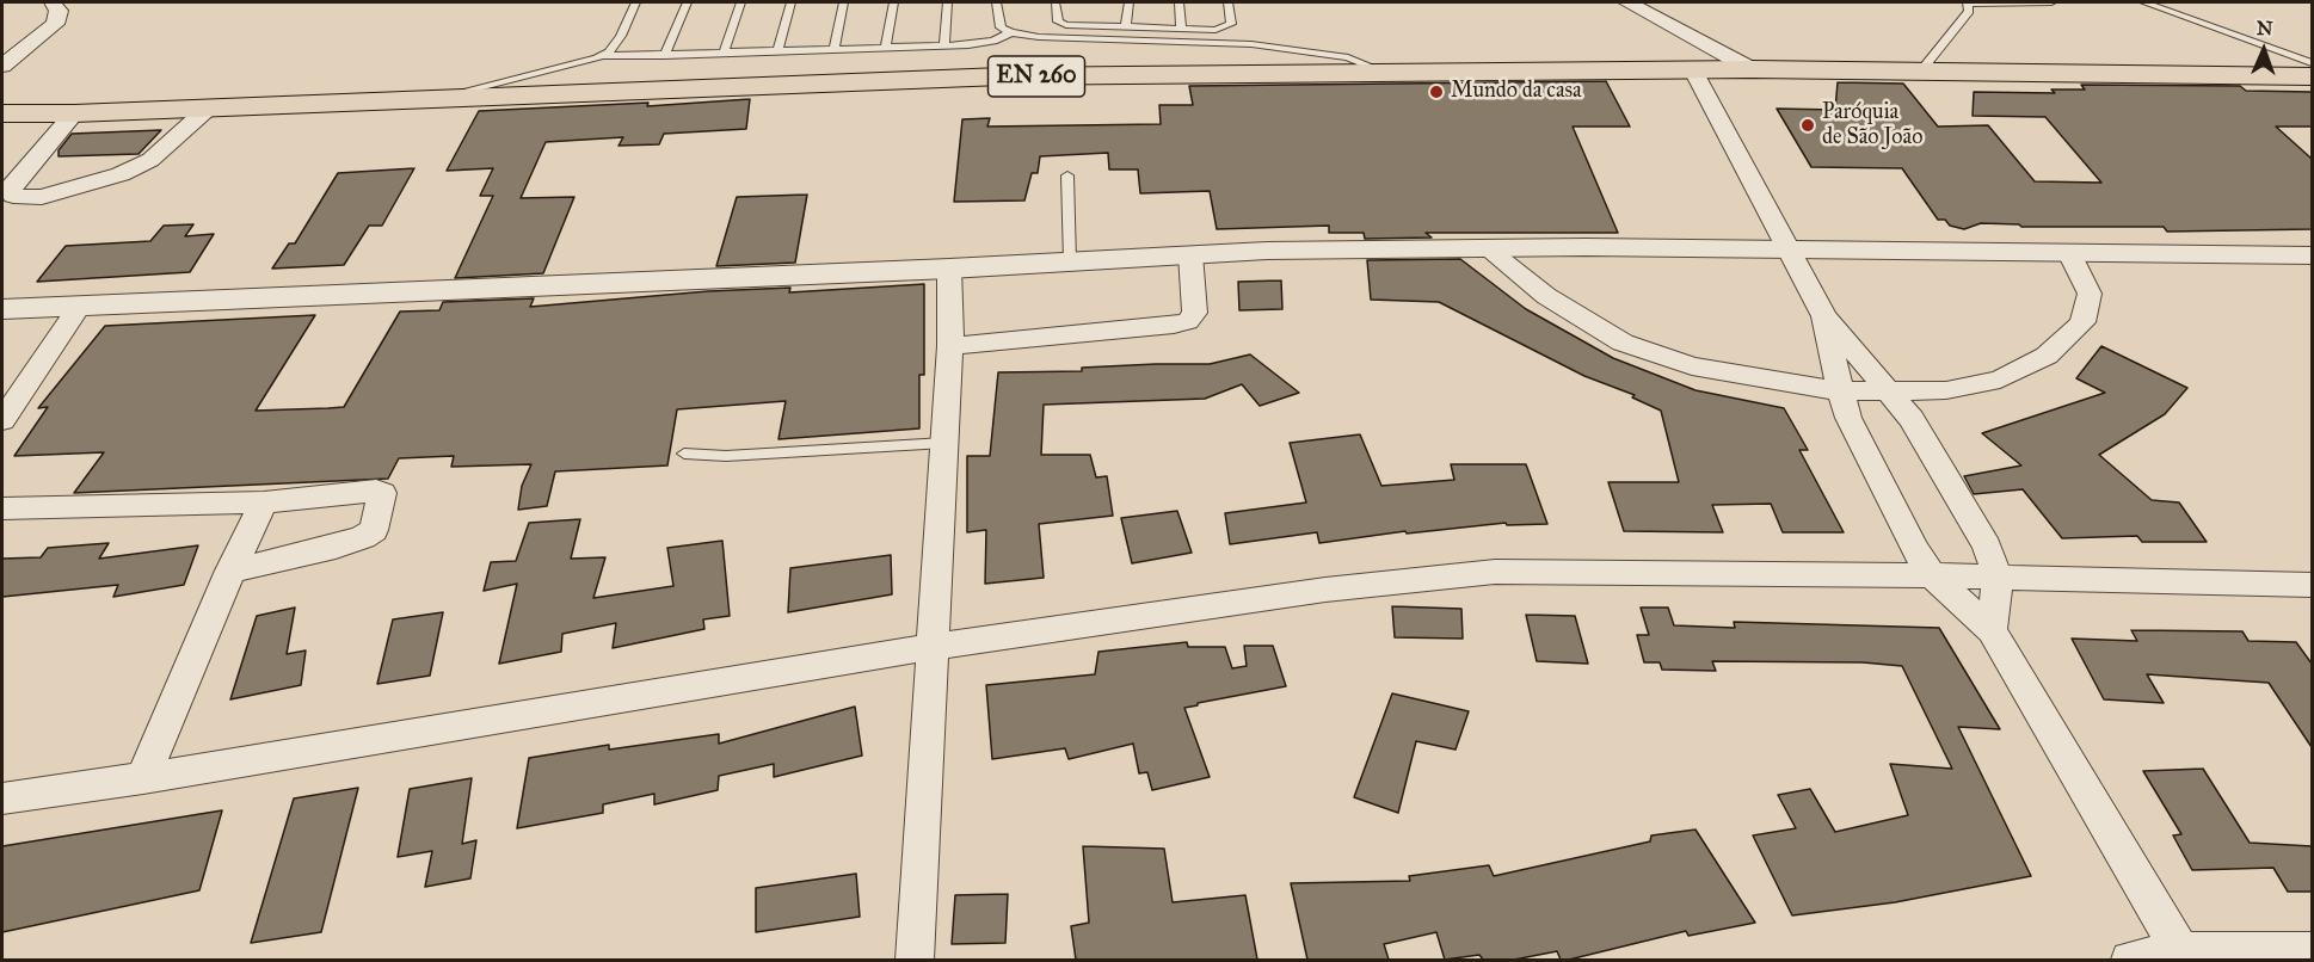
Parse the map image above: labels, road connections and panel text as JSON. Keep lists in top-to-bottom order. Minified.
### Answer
{"streets":{"main road":["EN 260"]},"places":["Mundo da casa","Paróquia de São João"],"north":"top"}
